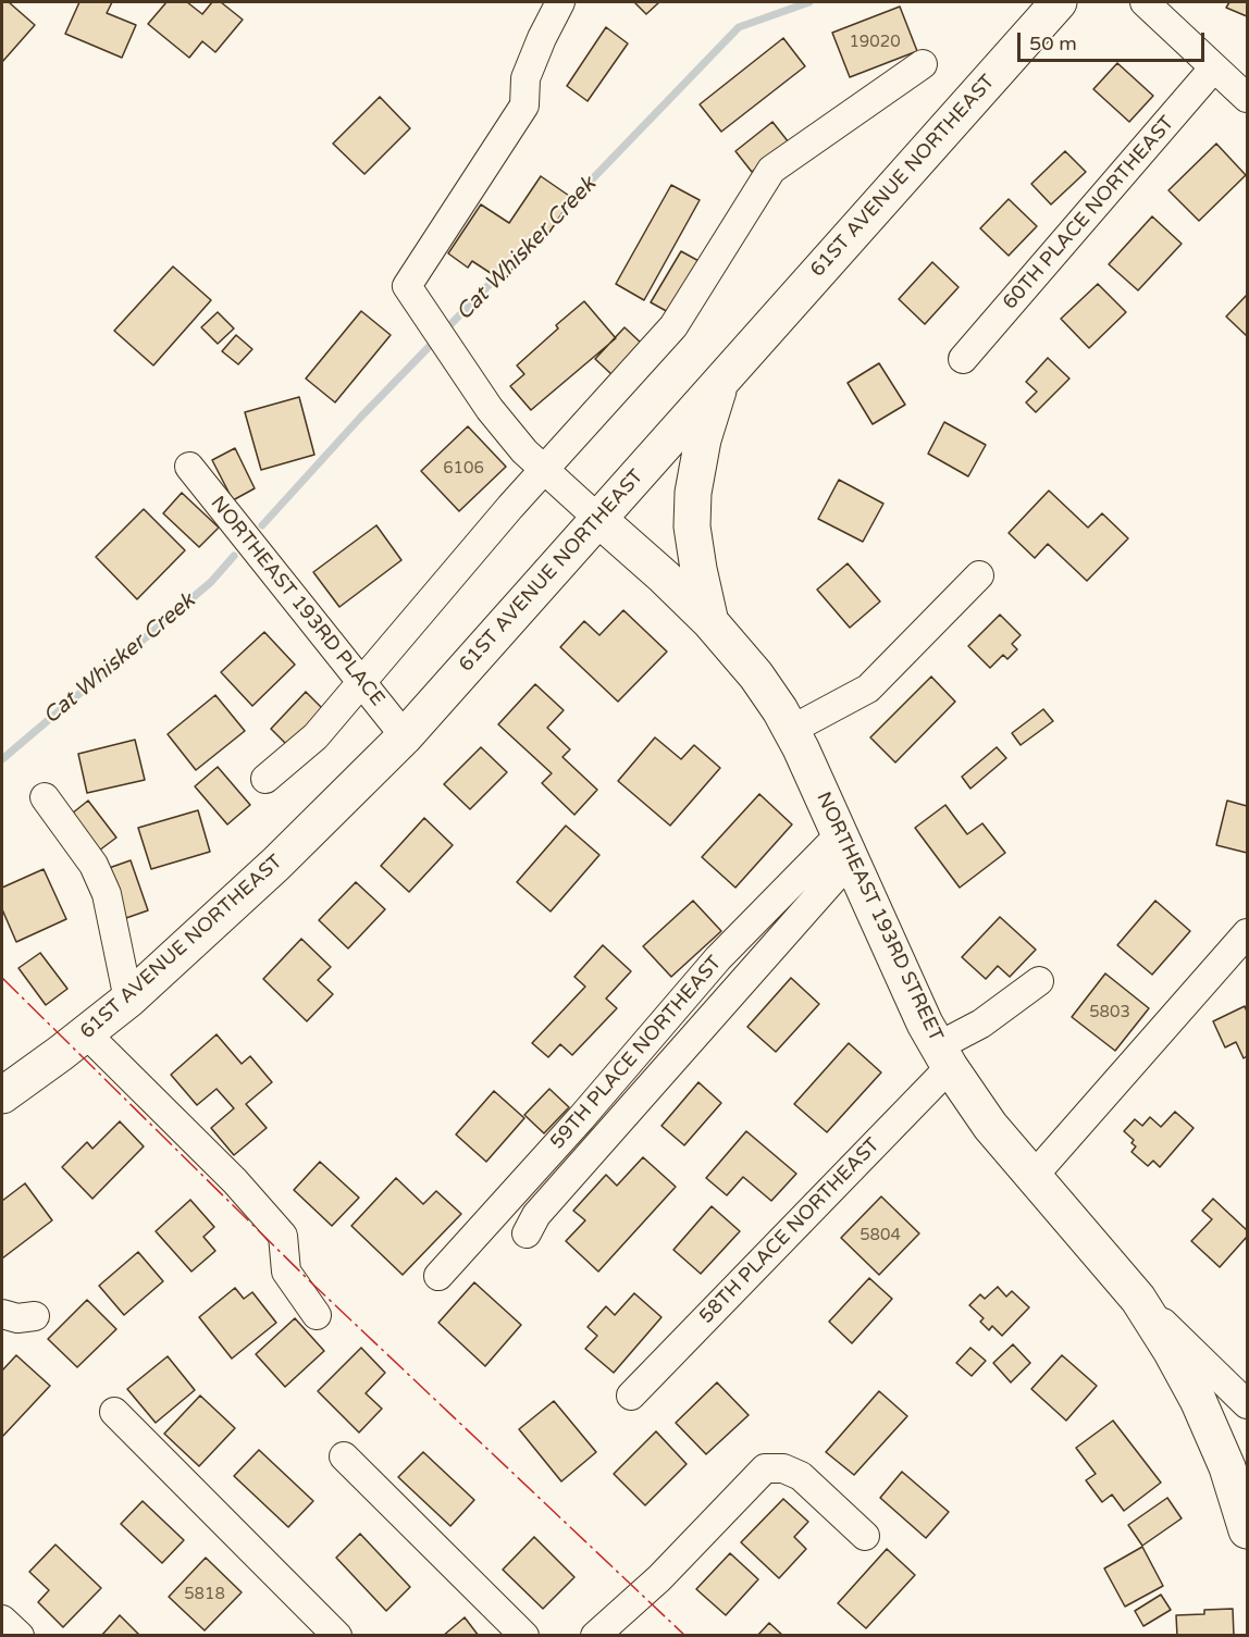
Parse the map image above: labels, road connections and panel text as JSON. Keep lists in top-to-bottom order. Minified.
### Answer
{"streets":{"main road":["61ST AVENUE NORTHEAST","NORTHEAST 193RD STREET"],"street":["60TH PLACE NORTHEAST","NORTHEAST 193RD PLACE","59TH PLACE NORTHEAST","58TH PLACE NORTHEAST"]},"crossings":[["61ST AVENUE NORTHEAST","NORTHEAST 193RD PLACE"],["61ST AVENUE NORTHEAST","NORTHEAST 193RD STREET"],["NORTHEAST 193RD STREET","59TH PLACE NORTHEAST"],["NORTHEAST 193RD STREET","58TH PLACE NORTHEAST"]],"water":["Cat Whisker Creek"],"house_numbers":["19020","6106","5803","5804","5818"],"scale_bar":"50 m"}
